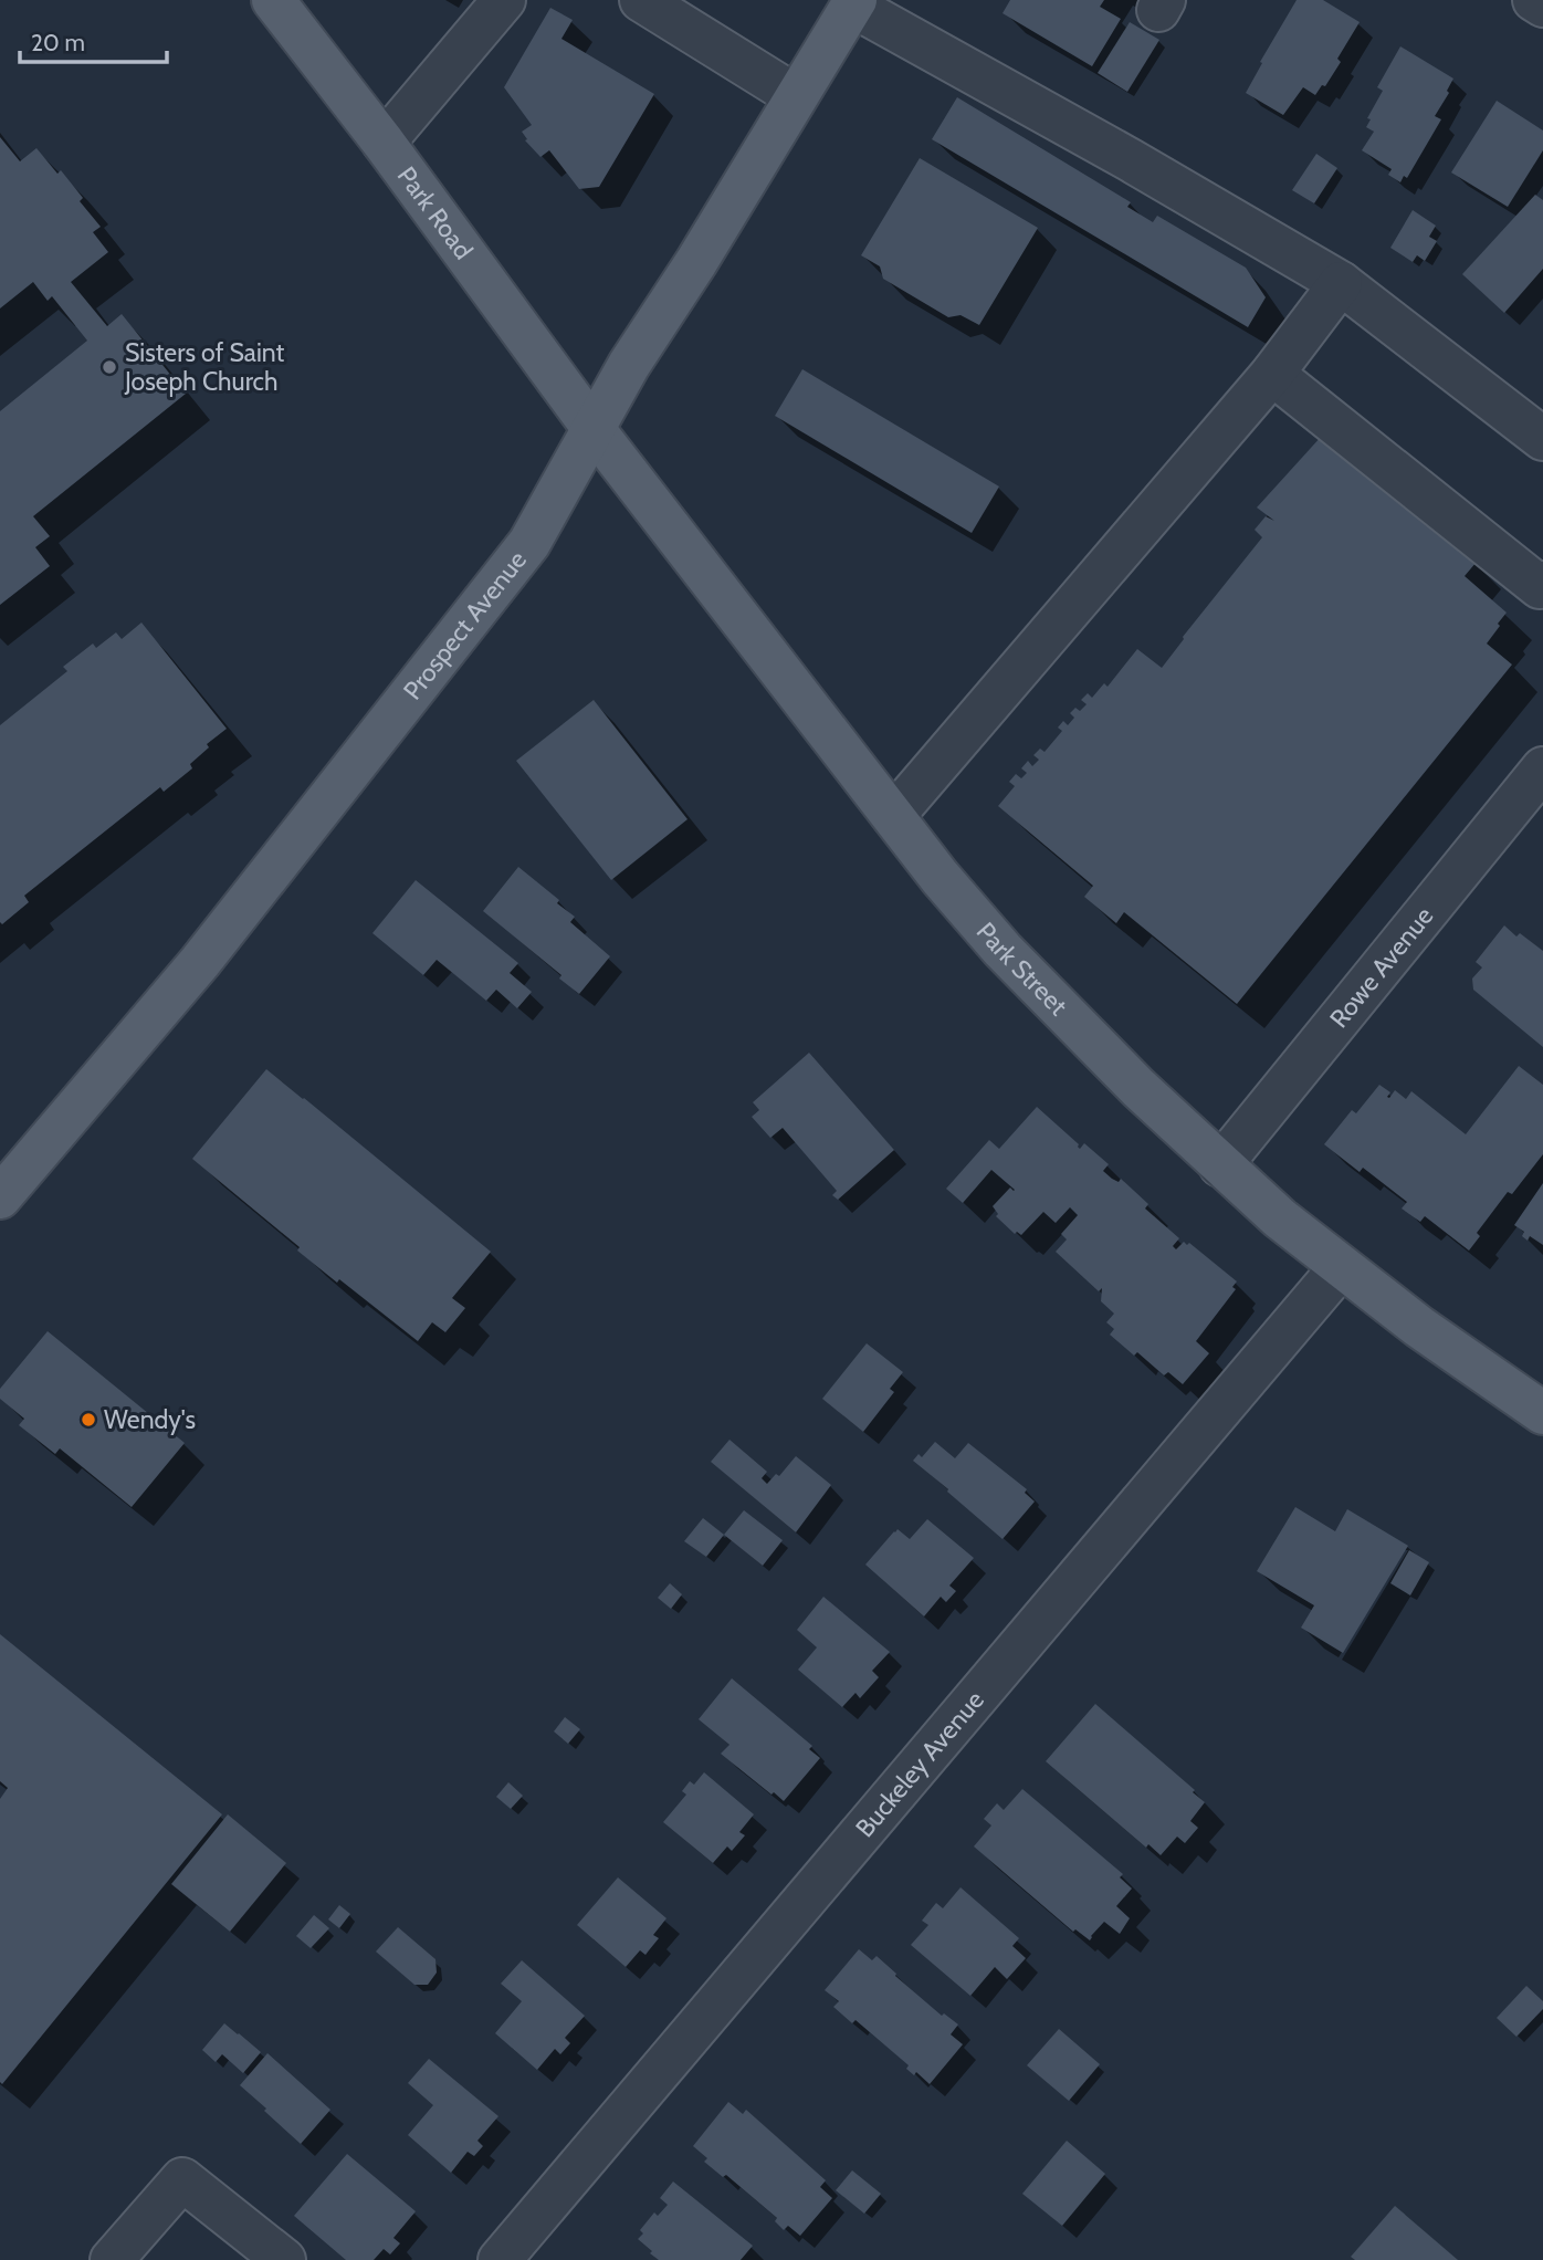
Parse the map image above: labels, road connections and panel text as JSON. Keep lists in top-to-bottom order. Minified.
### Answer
{"streets":{"main road":["Park Road","Prospect Avenue","Park Street"],"street":["Rowe Avenue","Buckeley Avenue"]},"crossings":[["Park Road","Prospect Avenue"],["Park Road","Park Street"],["Prospect Avenue","Park Street"],["Rowe Avenue","Park Street"],["Park Street","Buckeley Avenue"]],"places":["Sisters of Saint Joseph Church","Wendy's"],"scale_bar":"20 m"}
